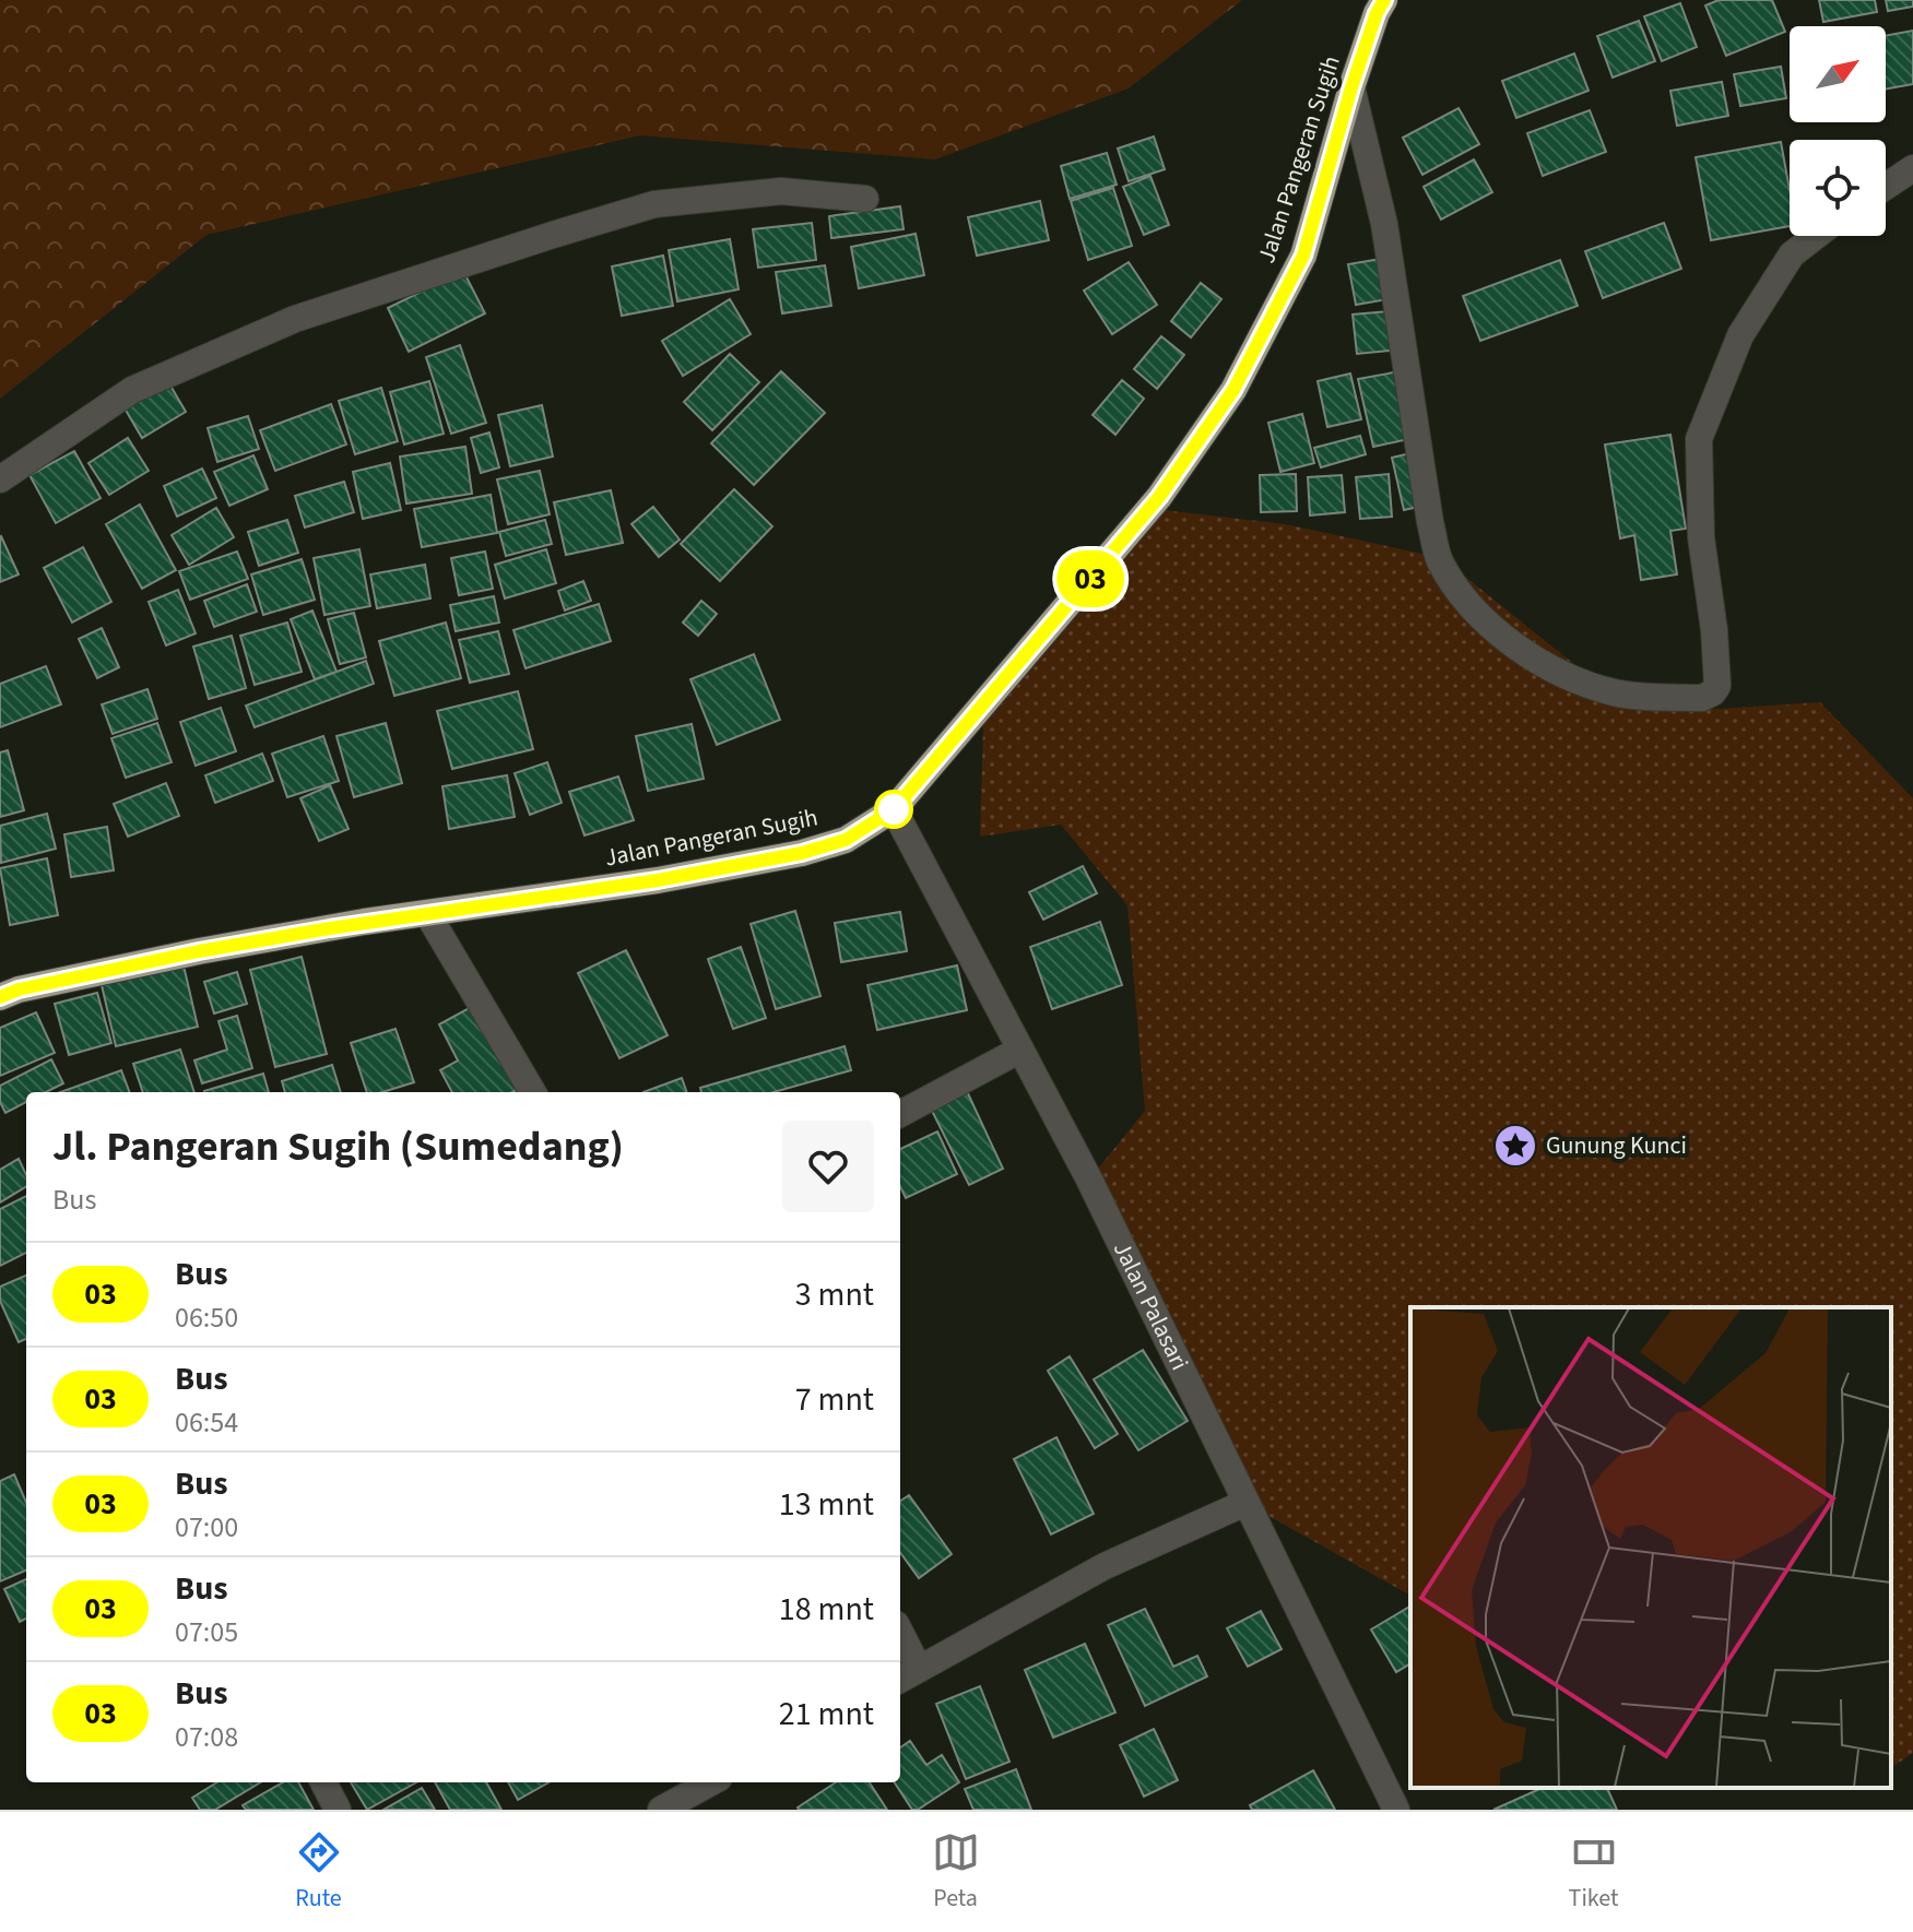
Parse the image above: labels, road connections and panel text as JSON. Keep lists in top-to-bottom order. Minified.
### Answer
{"streets":{"highway":["Jalan Pangeran Sugih"],"street":["Jalan Palasari"]},"crossings":[["Jalan Pangeran Sugih","Jalan Palasari"]],"places":{"place":["Gunung Kunci"]},"lines":["bus line 03"],"north":"top right","page":{"on_map":"03","heading":["Jl. Pangeran Sugih (Sumedang)","Bus"],"list":[{"mark":"03","name":"Bus","note":"06:50","value":"3 mnt"},{"mark":"03","name":"Bus","note":"06:54","value":"7 mnt"},{"mark":"03","name":"Bus","note":"07:00","value":"13 mnt"},{"mark":"03","name":"Bus","note":"07:05","value":"18 mnt"},{"mark":"03","name":"Bus","note":"07:08","value":"21 mnt"}],"tabs":["Rute","Peta","Tiket"]}}
